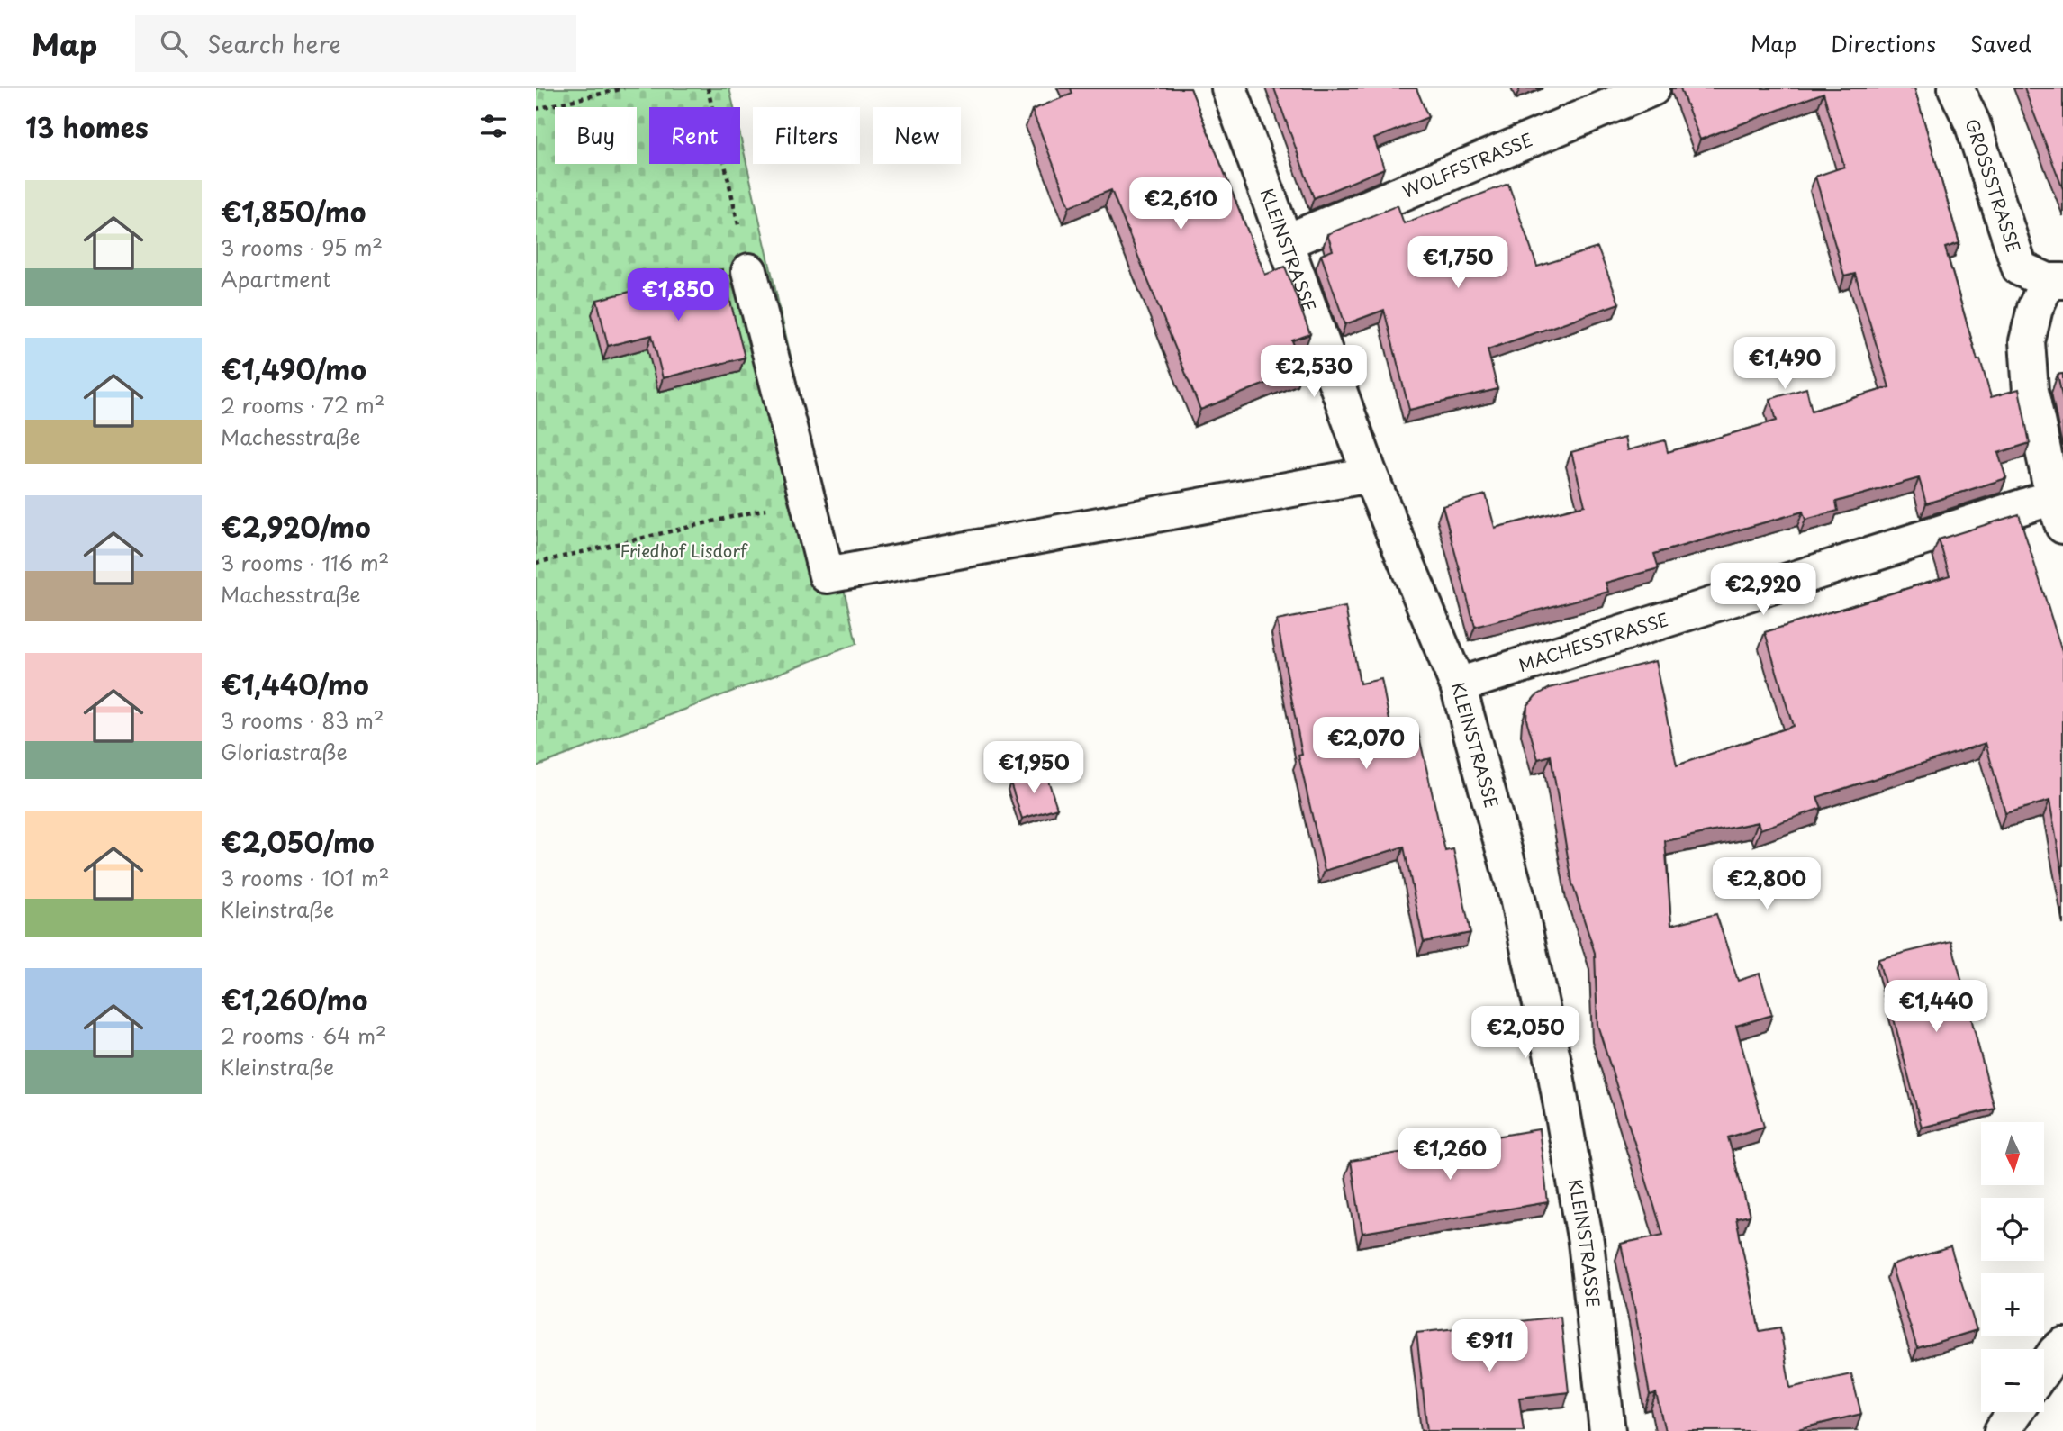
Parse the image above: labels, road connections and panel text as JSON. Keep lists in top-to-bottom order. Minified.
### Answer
{"streets":{"street":["WOLFFSTRASSE","GROSSSTRASSE","KLEINSTRASSE","MACHESSTRASSE"]},"crossings":[["WOLFFSTRASSE","KLEINSTRASSE"],["GROSSSTRASSE","MACHESSTRASSE"],["KLEINSTRASSE","MACHESSTRASSE"]],"parks":["Friedhof Lisdorf"],"north":"bottom","page":{"header":"Map","search":"Search here","nav":["Map","Directions","Saved"],"heading":"13 homes","chip":["Buy","Rent","Filters","New"],"list":[{"name":"€1,850/mo","note":"3 rooms · 95 m² · Apartment"},{"name":"€1,490/mo","note":"2 rooms · 72 m² · Machesstraße"},{"name":"€2,920/mo","note":"3 rooms · 116 m² · Machesstraße"},{"name":"€1,440/mo","note":"3 rooms · 83 m² · Gloriastraße"},{"name":"€2,050/mo","note":"3 rooms · 101 m² · Kleinstraße"},{"name":"€1,260/mo","note":"2 rooms · 64 m² · Kleinstraße"}],"price":["€2,610","€1,750","€1,850","€1,490","€2,530","€2,920","€2,070","€1,950","€2,800","€1,440","€2,050","€1,260","€911"],"map_buttons":["+","−"]}}
